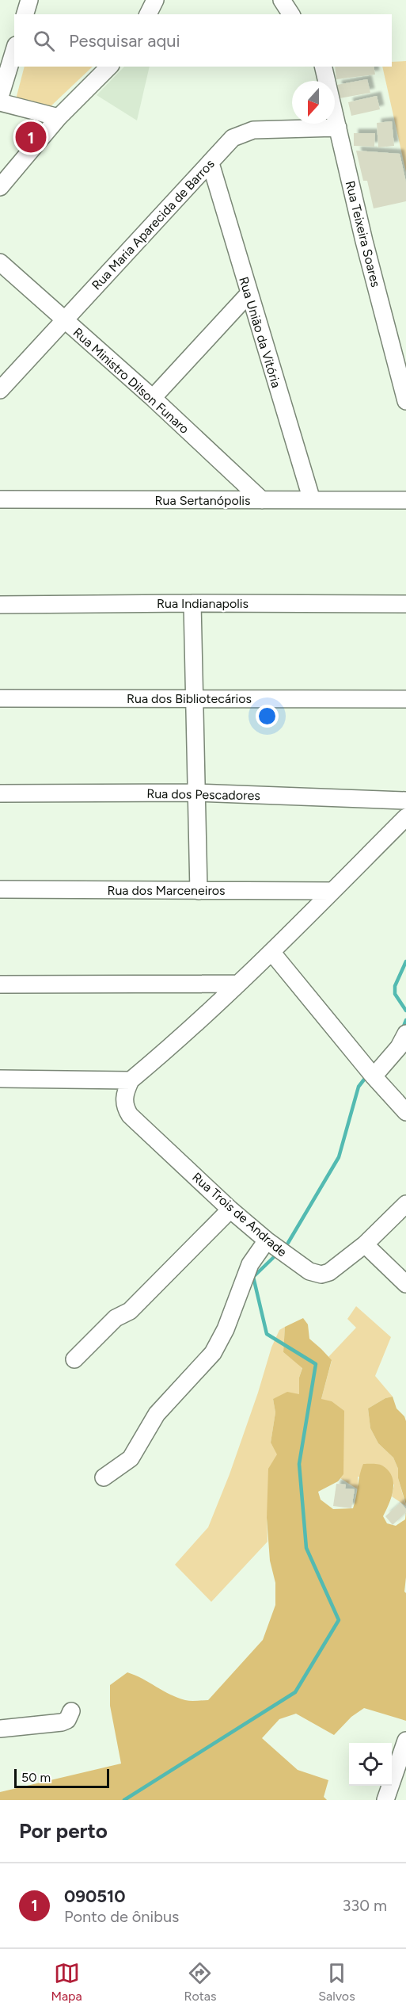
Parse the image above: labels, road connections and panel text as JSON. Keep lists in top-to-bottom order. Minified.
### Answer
{"streets":{"street":["Rua Maria Aparecida de Barros","Rua Teixeira Soares","Rua União da Vitória","Rua Ministro Dilson Funaro","Rua Sertanópolis","Rua Indianapolis","Rua dos Bibliotecários","Rua dos Pescadores","Rua dos Marceneiros","Rua Trois de Andrade"]},"crossings":[["Rua Maria Aparecida de Barros","Rua Teixeira Soares"],["Rua Maria Aparecida de Barros","Rua União da Vitória"],["Rua Maria Aparecida de Barros","Rua Ministro Dilson Funaro"],["Rua União da Vitória","Rua Sertanópolis"],["Rua Ministro Dilson Funaro","Rua Sertanópolis"]],"scale_bar":"50 m","north":"bottom","page":{"search":"Pesquisar aqui","pins":"1","scale":"50 m","heading":"Por perto","list":[{"mark":"1","name":"090510","note":"Ponto de ônibus","value":"330 m"}],"nav":["Mapa","Rotas","Salvos"]}}
